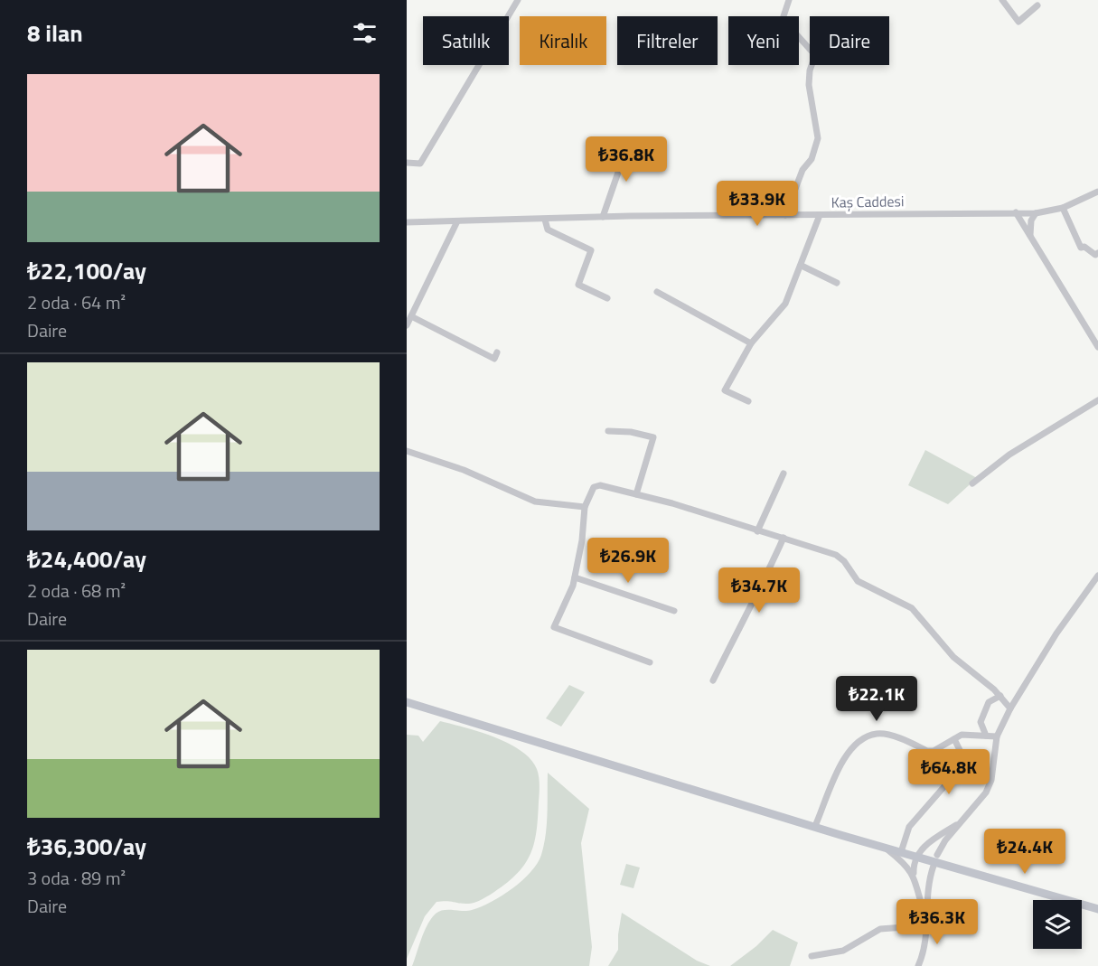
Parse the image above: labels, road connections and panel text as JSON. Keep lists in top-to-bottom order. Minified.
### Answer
{"streets":{"street":["Kaş Caddesi"]},"page":{"heading":"8 ilan","chip":["Satılık","Kiralık","Filtreler","Yeni","Daire"],"list":[{"name":"₺22,100/ay","note":"2 oda · 64 m² · Daire"},{"name":"₺24,400/ay","note":"2 oda · 68 m² · Daire"},{"name":"₺36,300/ay","note":"3 oda · 89 m² · Daire"}],"price":["₺36.8K","₺33.9K","₺26.9K","₺34.7K","₺22.1K","₺64.8K","₺24.4K","₺36.3K"]}}
